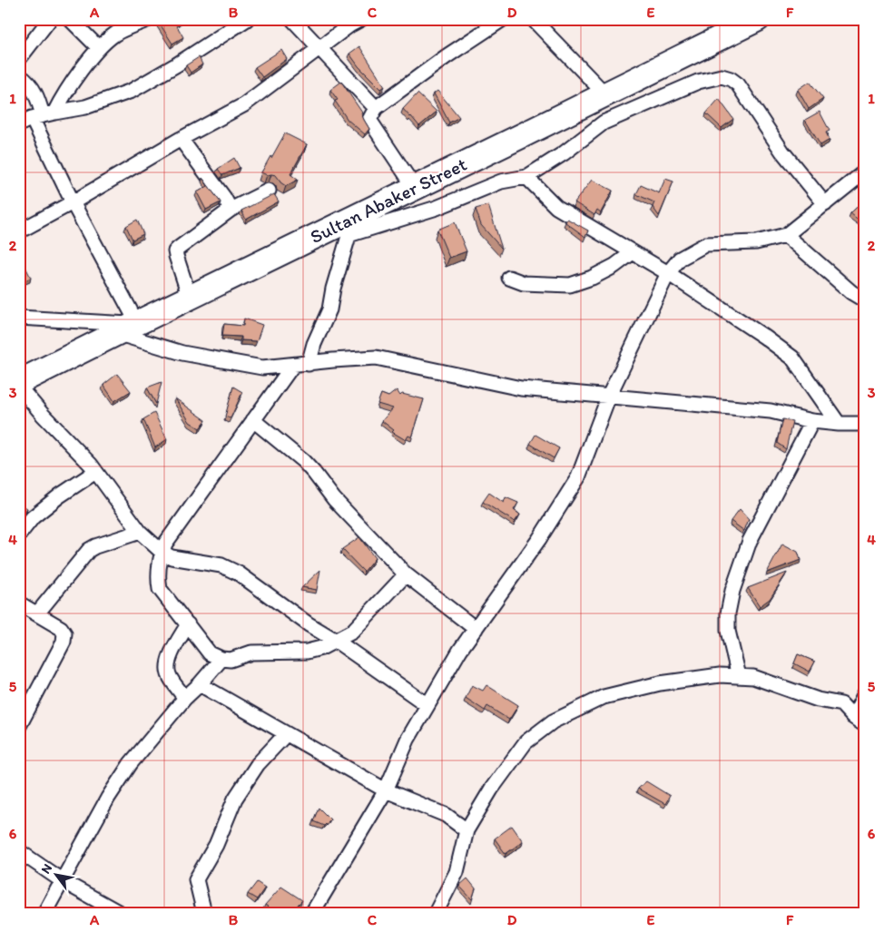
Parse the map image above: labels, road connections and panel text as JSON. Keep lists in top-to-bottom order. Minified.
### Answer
{"streets":{"highway":["Sultan Abaker Street"]},"north":"top left","grid":{"columns":["A","B","C","D","E","F"],"rows":["1","2","3","4","5","6"]}}
